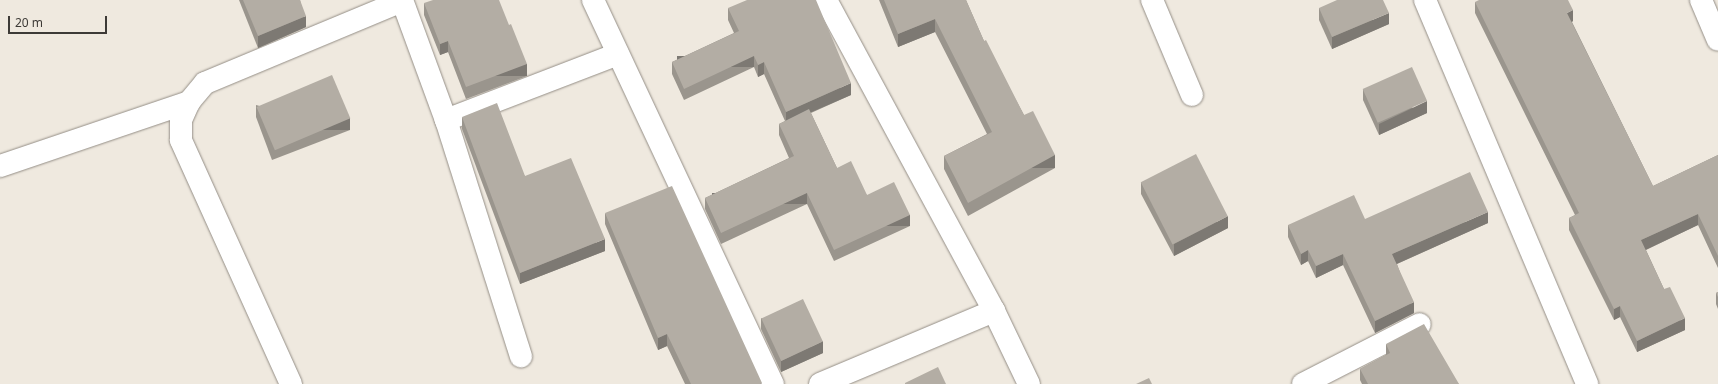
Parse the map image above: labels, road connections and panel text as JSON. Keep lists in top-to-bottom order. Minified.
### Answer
{"scale_bar":"20 m"}
